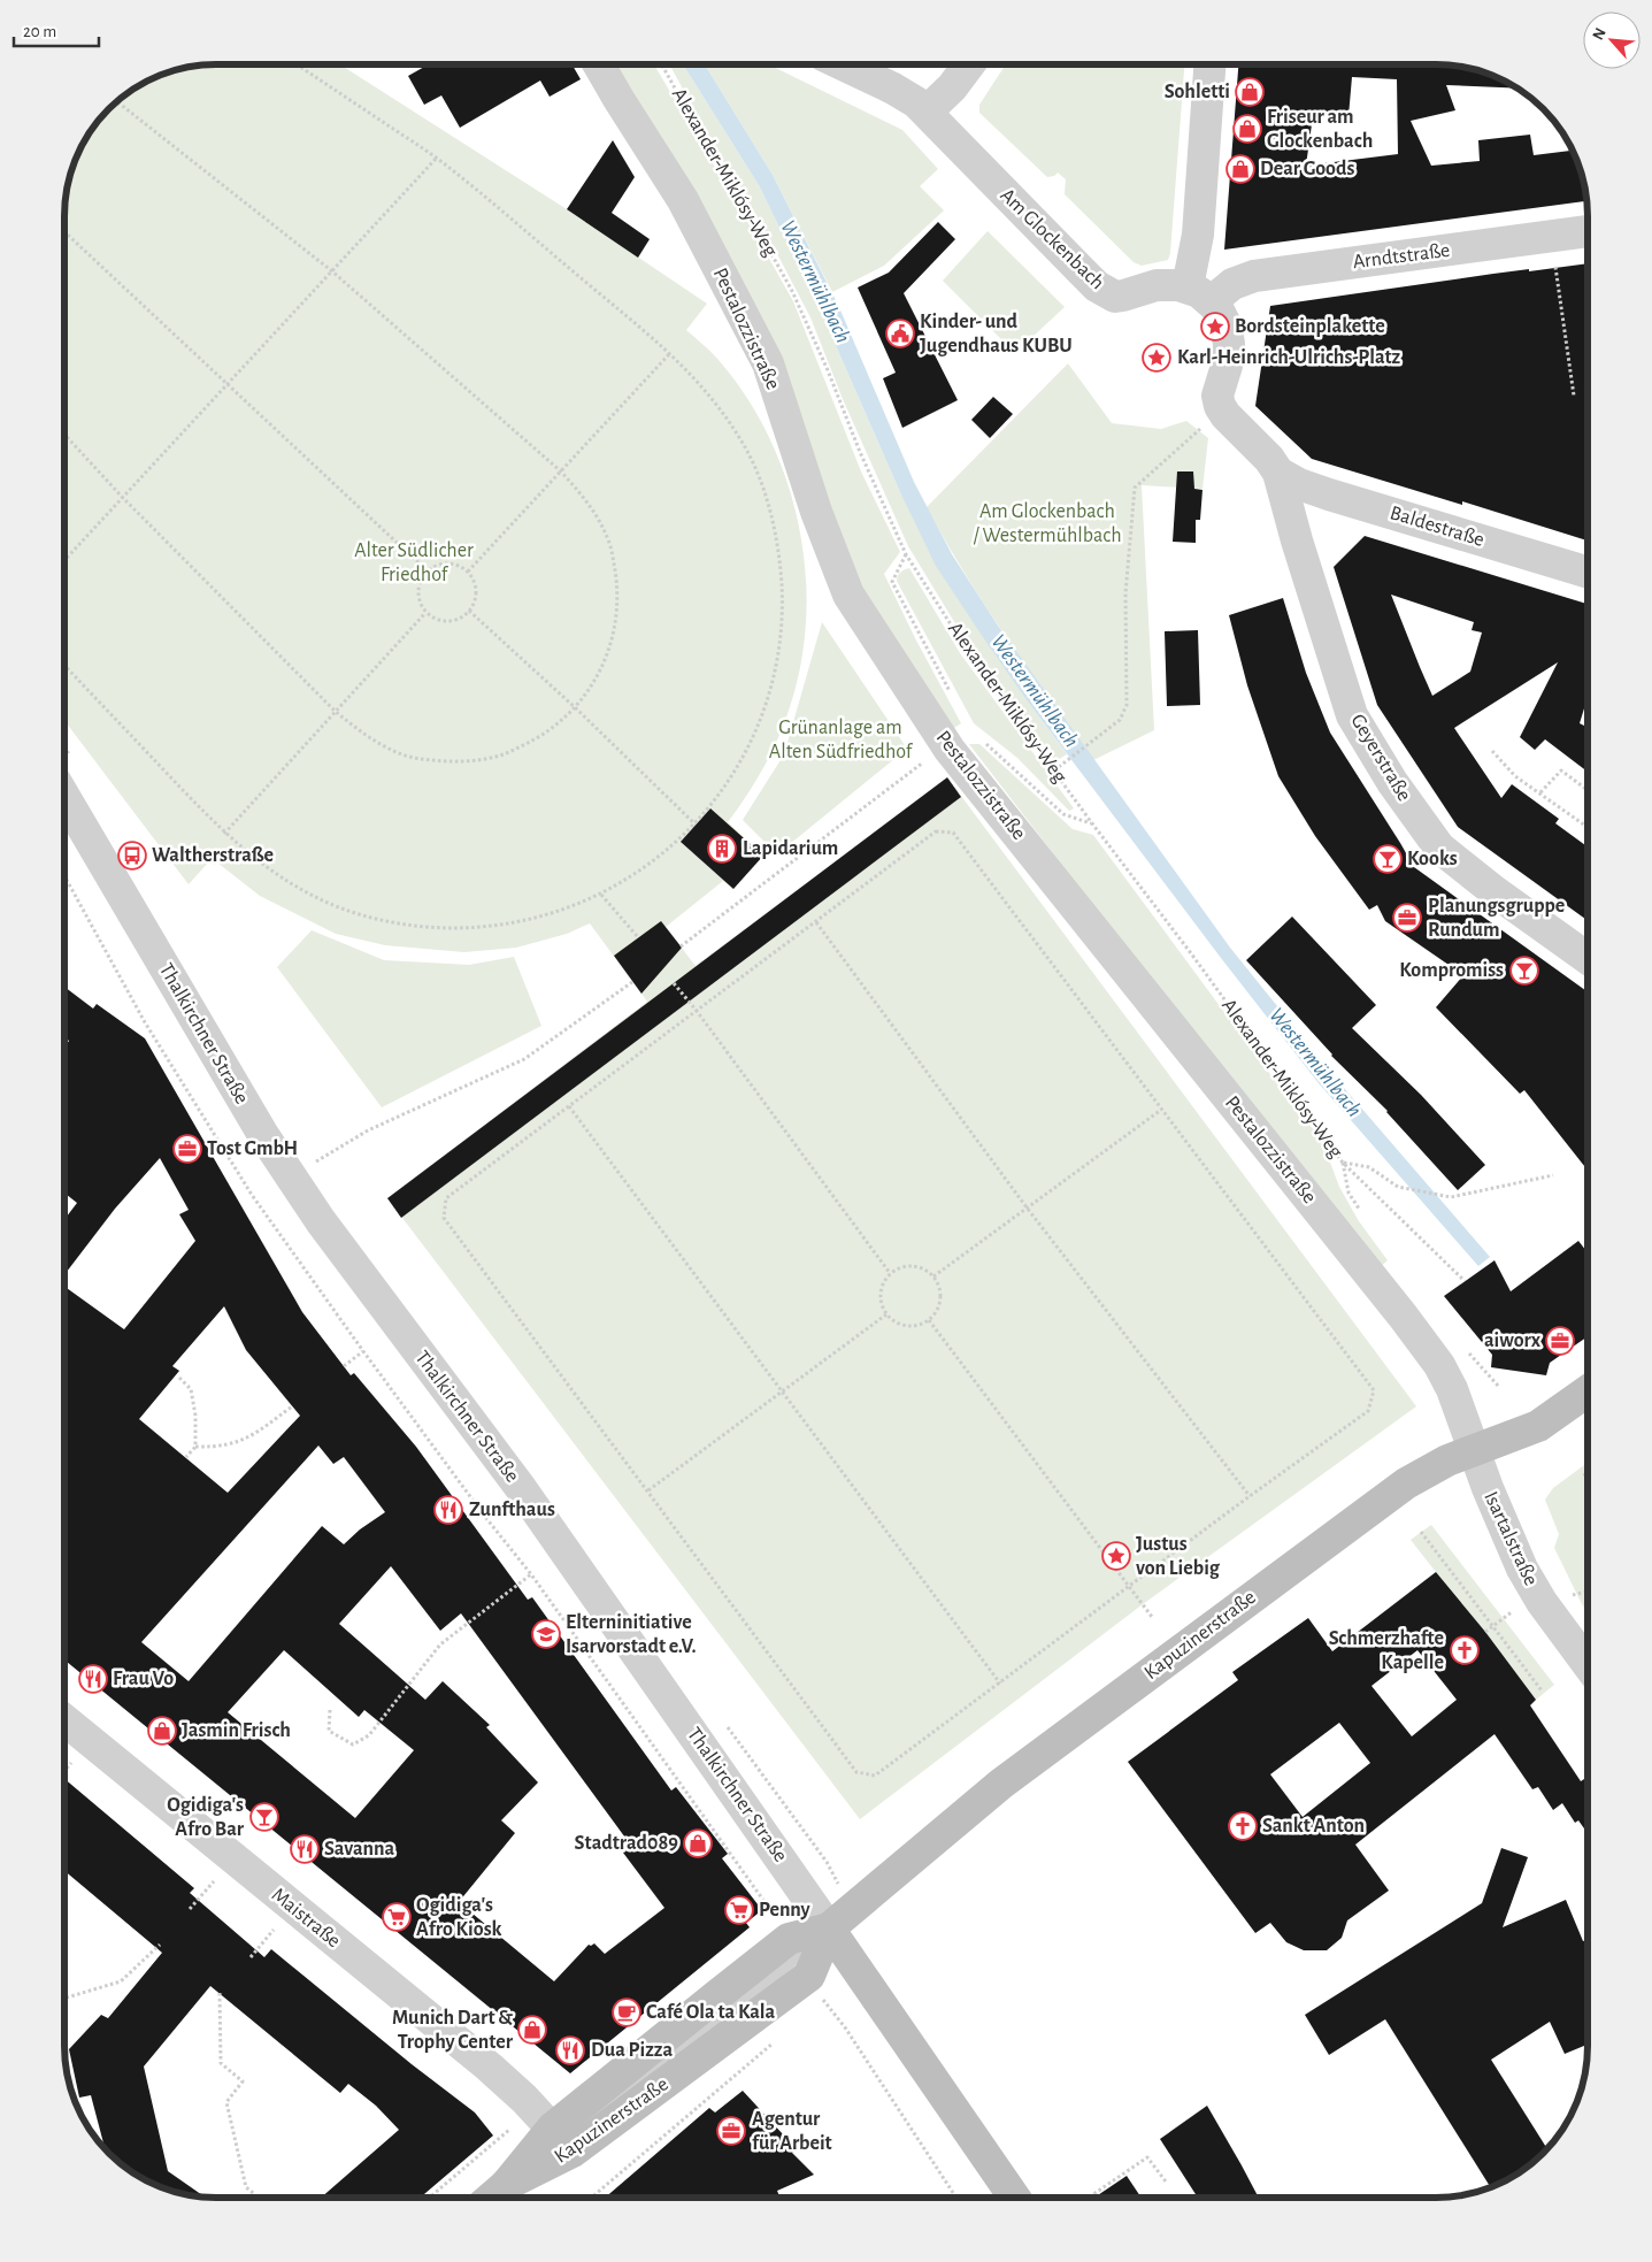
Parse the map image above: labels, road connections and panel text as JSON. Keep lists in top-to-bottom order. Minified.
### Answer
{"streets":{"main road":["Thalkirchner Straße","Kapuzinerstraße"],"street":["Am Glockenbach","Arndtstraße","Pestalozzistraße","Baldestraße","Geyerstraße","Isartalstraße","Maistraße"],"path":["Alexander-Miklósy-Weg"]},"crossings":[["Am Glockenbach","Arndtstraße"],["Pestalozzistraße","Isartalstraße"],["Pestalozzistraße","Kapuzinerstraße"],["Baldestraße","Geyerstraße"],["Thalkirchner Straße","Kapuzinerstraße"],["Isartalstraße","Kapuzinerstraße"],["Kapuzinerstraße","Maistraße"]],"water":["Westermühlbach"],"parks":["Am Glockenbach / Westermühlbach","Alter Südlicher Friedhof","Grünanlage am Alten Südfriedhof"],"places":{"shop":["Sohletti","Friseur am Glockenbach","Dear Goods","Jasmin Frisch","Stadtrad089","Munich Dart & Trophy Center"],"place":["Bordsteinplakette","Karl-Heinrich-Ulrichs-Platz","Justus von Liebig"],"public building":["Kinder- und Jugendhaus KUBU"],"building":["Lapidarium"],"bus stop":["Waltherstraße"],"bar":["Kooks","Kompromiss","Ogidiga's Afro Bar"],"office":["Planungsgruppe Rundum","Tost GmbH","aiworx","Agentur für Arbeit"],"restaurant":["Zunfthaus","Frau Vo","Savanna","Dua Pizza"],"school or university":["Elterninitiative Isarvorstadt e.V."],"church":["Schmerzhafte Kapelle","Sankt Anton"],"supermarket":["Penny","Ogidiga's Afro Kiosk"],"cafe":["Café Ola ta Kala"]},"scale_bar":"20 m","north":"top left"}
